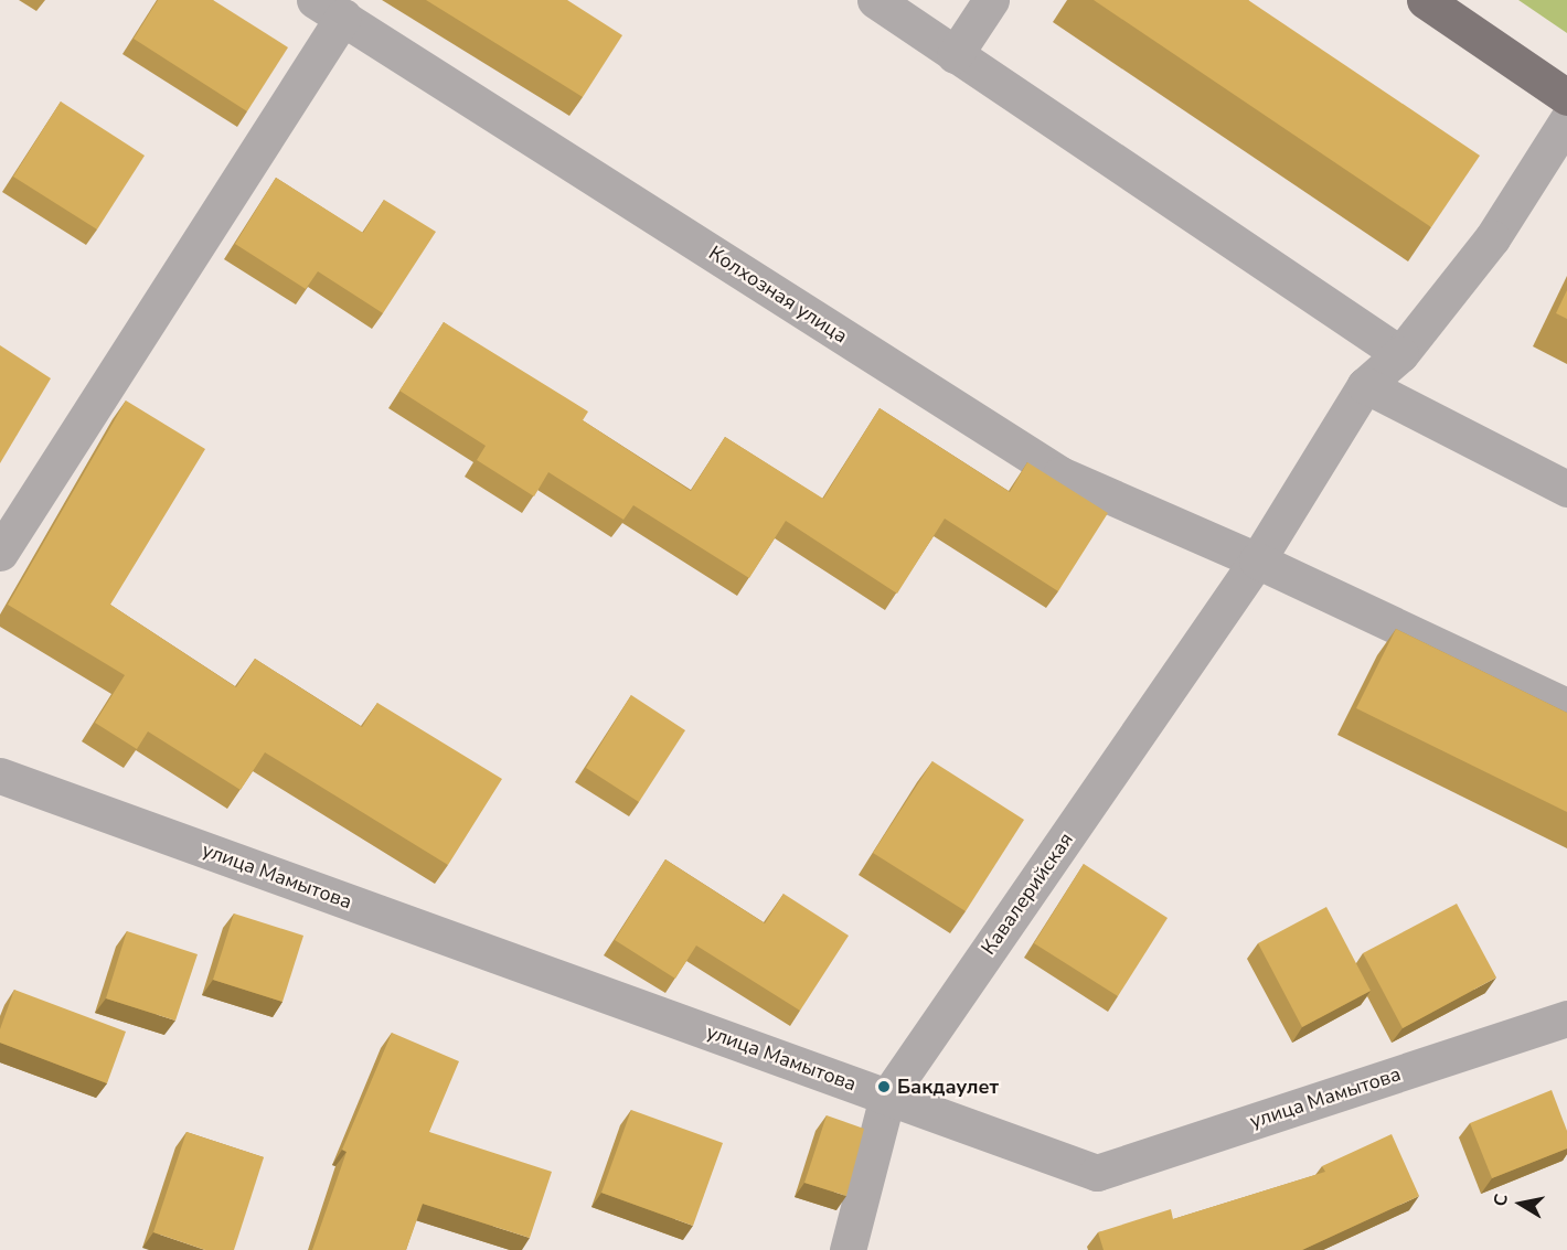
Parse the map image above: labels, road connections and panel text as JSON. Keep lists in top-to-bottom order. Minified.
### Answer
{"streets":{"street":["Колхозная улица","улица Мамытова","Кавалерийская"]},"crossings":[["Колхозная улица","Кавалерийская"],["улица Мамытова","Кавалерийская"]],"places":["Бакдаулет"],"north":"left"}
